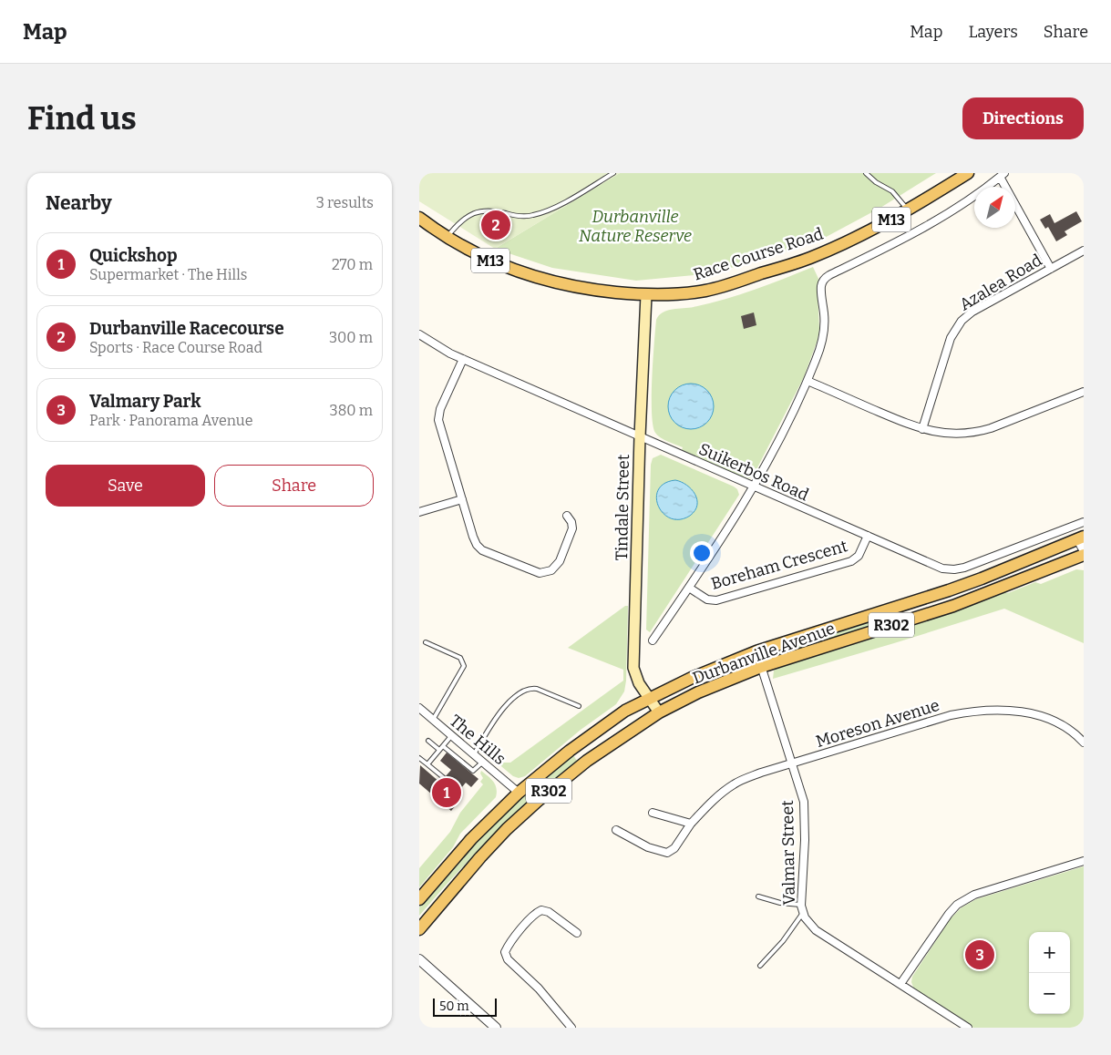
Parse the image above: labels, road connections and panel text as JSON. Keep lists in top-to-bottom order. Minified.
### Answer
{"streets":{"main road":["M13","Race Course Road","Tindale Street","R302","Durbanville Avenue"],"street":["Azalea Road","Suikerbos Road","Boreham Crescent","Moreson Avenue","The Hills","Valmar Street"]},"crossings":[["Race Course Road","Tindale Street"],["Suikerbos Road","Tindale Street"],["Suikerbos Road","Boreham Crescent"],["Tindale Street","Durbanville Avenue"],["Durbanville Avenue","The Hills"],["Durbanville Avenue","Valmar Street"],["Moreson Avenue","Valmar Street"]],"parks":["Durbanville Nature Reserve"],"scale_bar":"50 m","north":"top right","page":{"header":"Map","nav":["Map","Layers","Share"],"buttons":["Directions",["Save","Share"]],"title":"Find us","heading":["Nearby","3 results"],"pins":["2","1","3"],"list":[{"mark":"1","name":"Quickshop","note":"Supermarket · The Hills","value":"270 m"},{"mark":"2","name":"Durbanville Racecourse","note":"Sports · Race Course Road","value":"300 m"},{"mark":"3","name":"Valmary Park","note":"Park · Panorama Avenue","value":"380 m"}],"map_buttons":["+","−"],"scale":"50 m"}}
